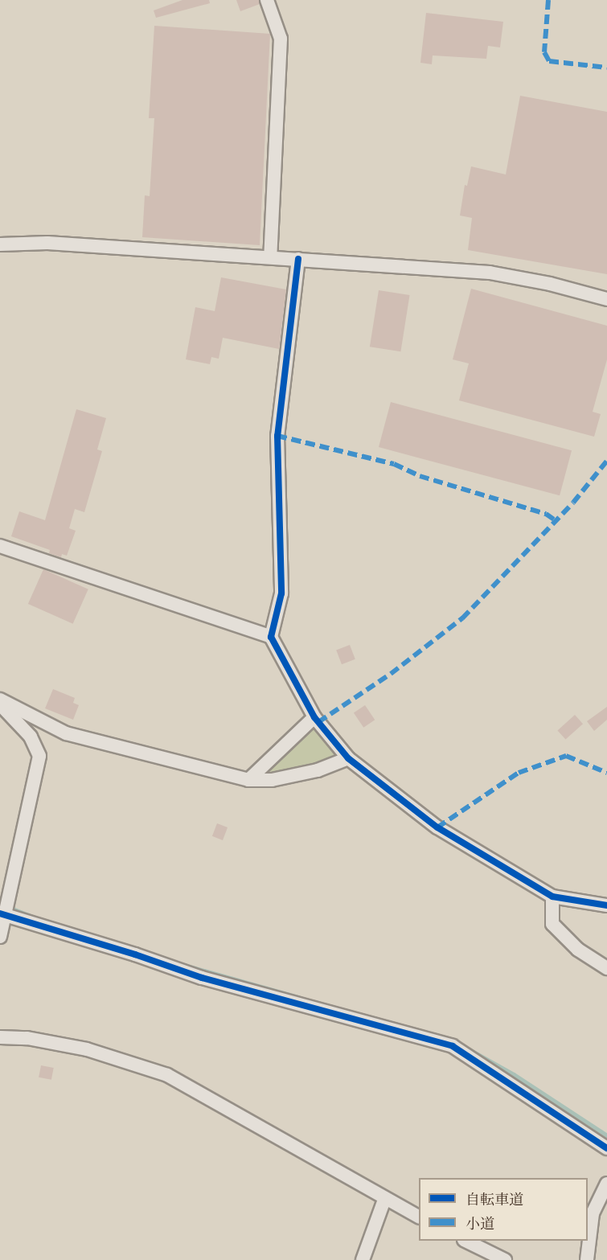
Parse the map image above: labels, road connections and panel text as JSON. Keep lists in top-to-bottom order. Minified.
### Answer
{"legend":["自転車道","小道"]}
